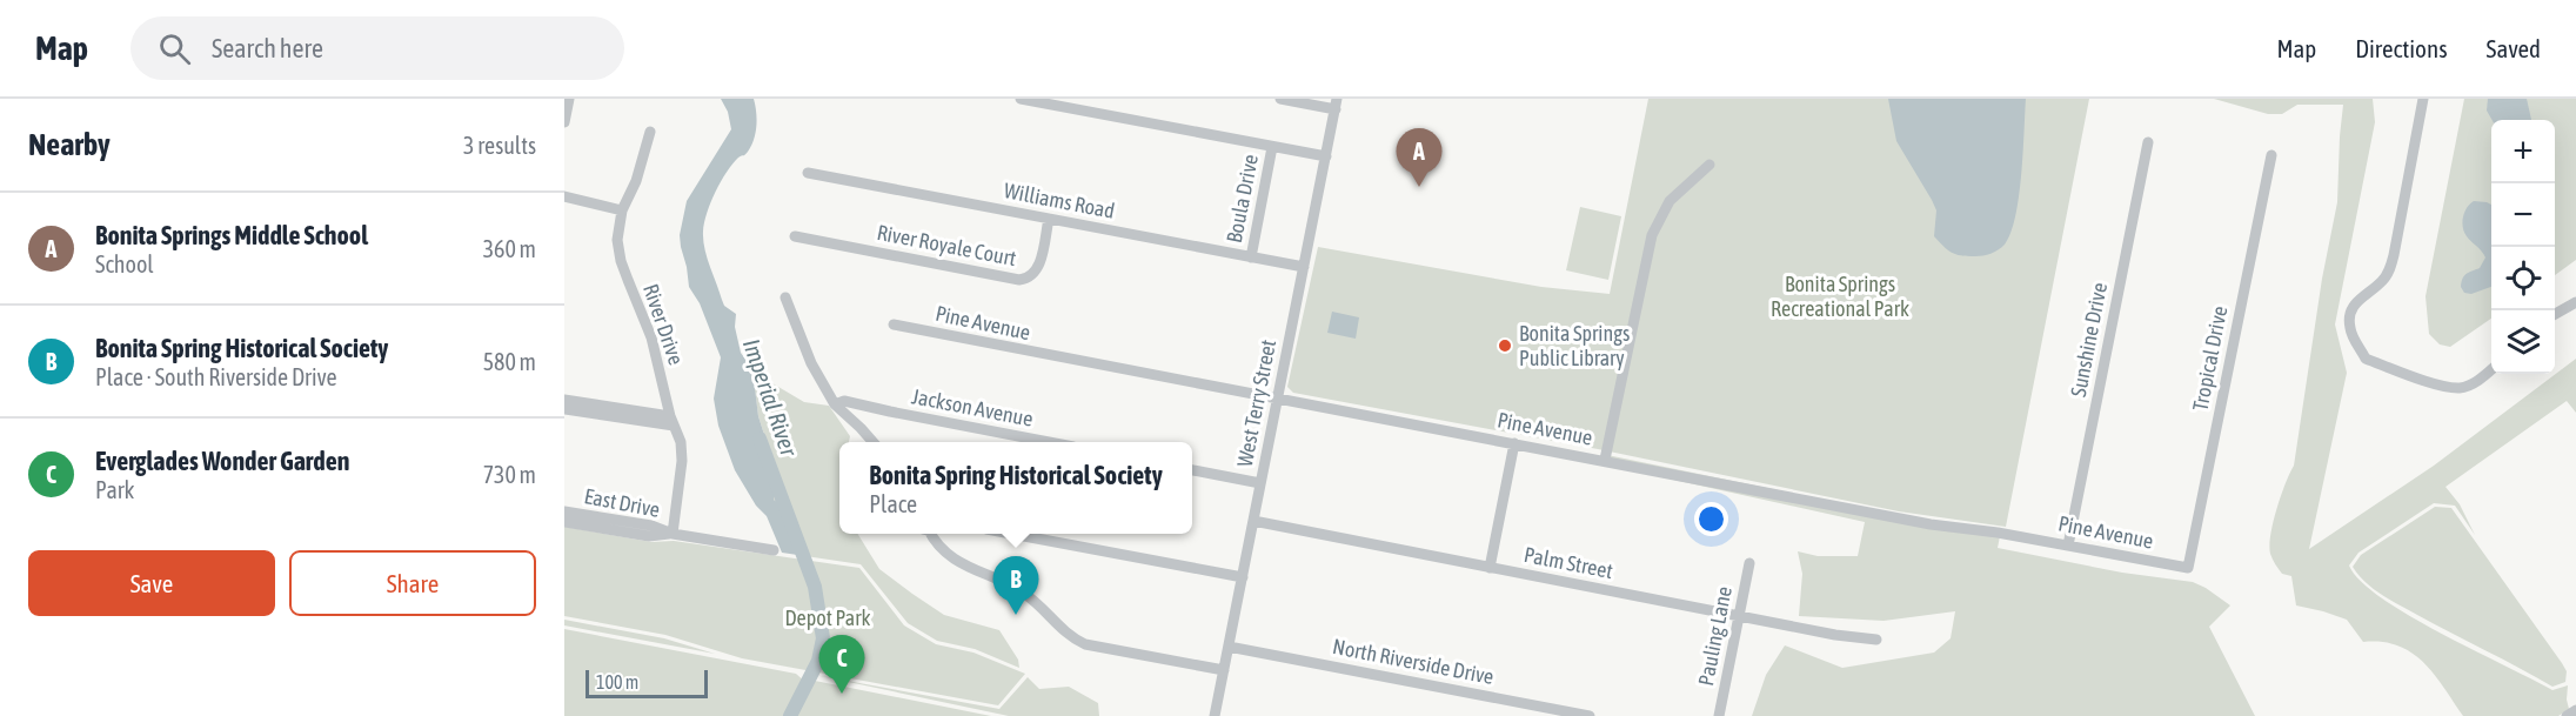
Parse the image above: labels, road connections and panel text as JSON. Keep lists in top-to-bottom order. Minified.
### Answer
{"streets":{"street":["Boula Drive","Williams Road","River Royale Court","Pine Avenue","River Drive","Sunshine Drive","Tropical Drive","West Terry Street","Jackson Avenue","East Drive","Palm Street","Pauling Lane","North Riverside Drive"]},"crossings":[["Boula Drive","Williams Road"],["Williams Road","River Royale Court"],["Williams Road","West Terry Street"],["Pine Avenue","Sunshine Drive"],["Pine Avenue","Tropical Drive"],["Pine Avenue","West Terry Street"],["River Drive","East Drive"],["West Terry Street","Palm Street"],["West Terry Street","North Riverside Drive"],["Palm Street","Pauling Lane"]],"water":["Imperial River"],"parks":["Bonita Springs Recreational Park","Depot Park"],"places":["Bonita Springs Public Library"],"scale_bar":"100 m","page":{"header":"Map","search":"Search here","nav":["Map","Directions","Saved"],"heading":["Nearby","3 results"],"map_buttons":["+","−"],"pins":["A","B","C"],"list":[{"mark":"A","name":"Bonita Springs Middle School","note":"School","value":"360 m"},{"mark":"B","name":"Bonita Spring Historical Society","note":"Place · South Riverside Drive","value":"580 m"},{"mark":"C","name":"Everglades Wonder Garden","note":"Park","value":"730 m"}],"popup":["Bonita Spring Historical Society","Place"],"buttons":["Save","Share"],"scale":"100 m"}}
